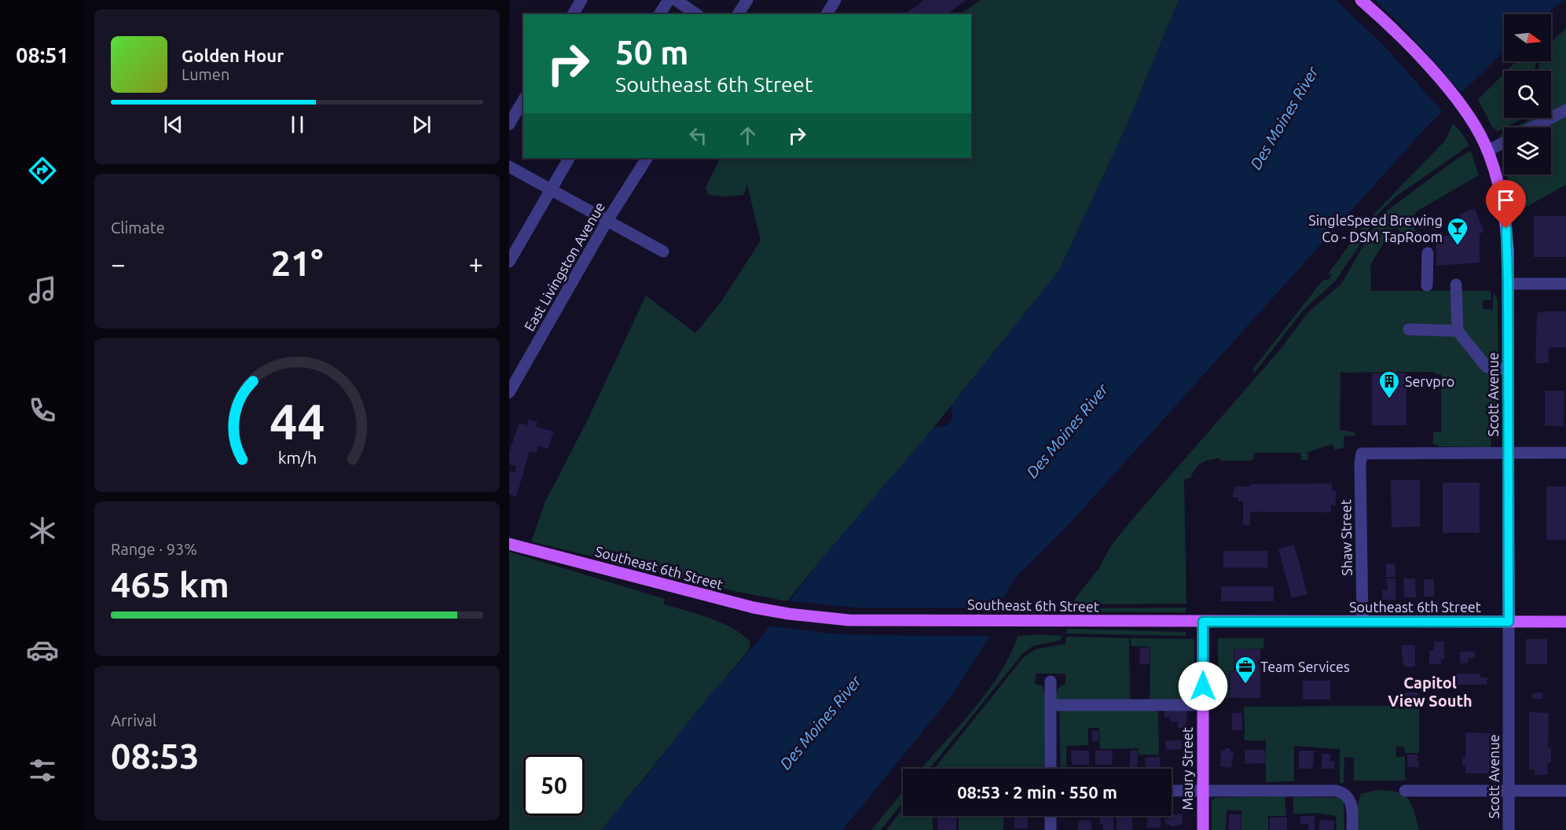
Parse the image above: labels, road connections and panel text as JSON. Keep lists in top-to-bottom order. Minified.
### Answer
{"streets":{"main road":["Scott Avenue","Southeast 6th Street","Maury Street"],"street":["East Livingston Avenue","Shaw Street"]},"crossings":[["Scott Avenue","Shaw Street"],["Scott Avenue","Southeast 6th Street"],["Shaw Street","Southeast 6th Street"],["Southeast 6th Street","Maury Street"]],"districts":["Capitol View South"],"water":["Des Moines River"],"places":{"bar":["SingleSpeed Brewing Co - DSM TapRoom"],"building":["Servpro"],"office":["Team Services"]},"north":"right","page":{"tabs":"08:51","turn":["50 m","Southeast 6th Street"],"song":["Golden Hour","Lumen"],"tile":["Climate",["Range · 93%","465 km"],["Arrival","08:53"]],"heat":["−","21°","+"],"limit":"50","trip":"08:53 · 2 min · 550 m","gauge":["44","km/h"]}}
